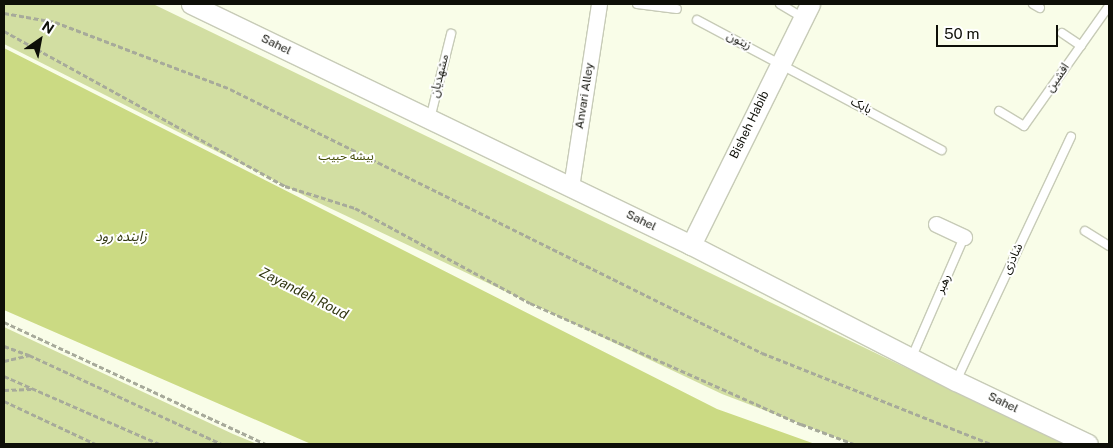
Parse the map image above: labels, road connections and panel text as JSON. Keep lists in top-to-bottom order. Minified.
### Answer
{"streets":{"street":["Sahel","Anvari Alley","Bisheh Habib","رهبر"],"lane":["زیتون","مشهدیان","افشین","بابک","شادزی"]},"crossings":[["زیتون","بابک"],["زیتون","Bisheh Habib"],["Sahel","مشهدیان"],["Sahel","Anvari Alley"],["Sahel","Bisheh Habib"],["Sahel","شادزی"],["Sahel","رهبر"],["بابک","Bisheh Habib"]],"water":["زاینده رود","Zayandeh Roud"],"parks":["بیشه حبیب"],"scale_bar":"50 m","north":"top right"}
